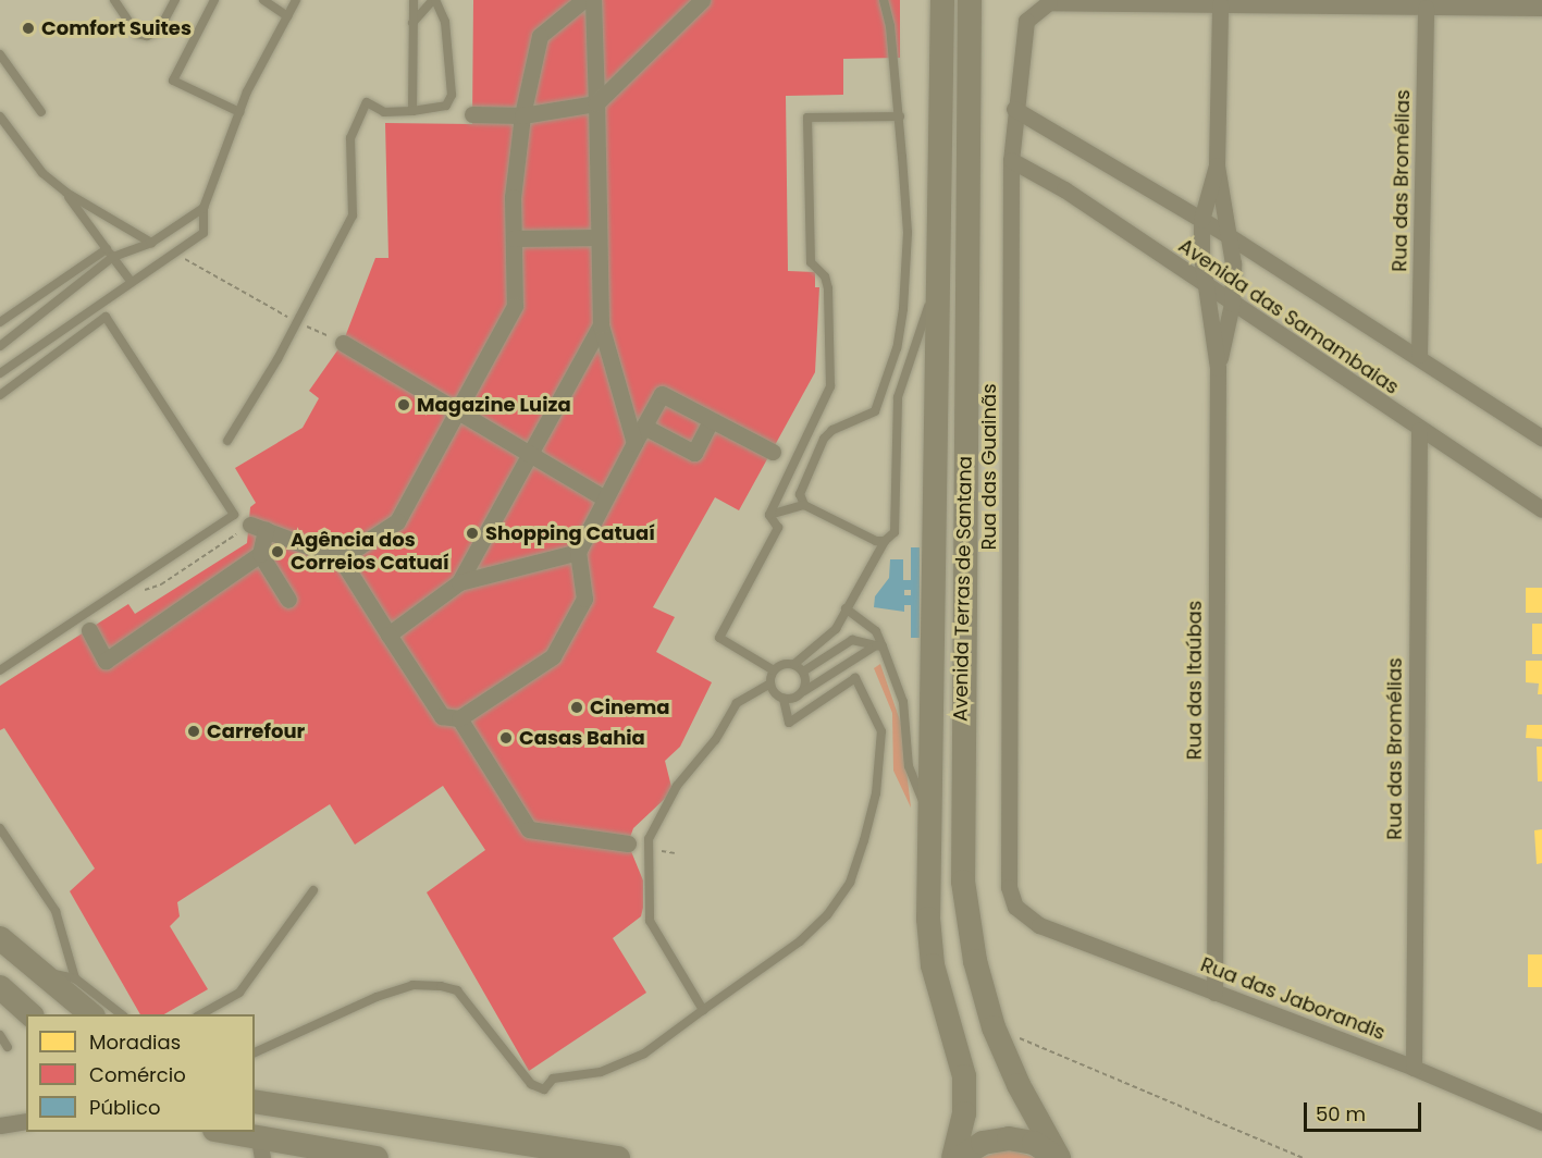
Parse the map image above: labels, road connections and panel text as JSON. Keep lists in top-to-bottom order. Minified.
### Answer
{"streets":{"street":["Rua das Bromélias","Avenida das Samambaias","Rua das Guainãs","Avenida Terras de Santana","Rua das Itaúbas","Rua das Jaborandis"]},"crossings":[["Rua das Bromélias","Avenida das Samambaias"],["Rua das Bromélias","Rua das Jaborandis"],["Avenida das Samambaias","Rua das Guainãs"],["Avenida das Samambaias","Rua das Itaúbas"],["Rua das Guainãs","Rua das Itaúbas"],["Rua das Guainãs","Rua das Jaborandis"],["Rua das Itaúbas","Rua das Jaborandis"]],"places":["Comfort Suites","Magazine Luiza","Shopping Catuaí","Agência dos Correios Catuaí","Cinema","Carrefour","Casas Bahia"],"legend":["Moradias","Comércio","Público"],"scale_bar":"50 m"}
